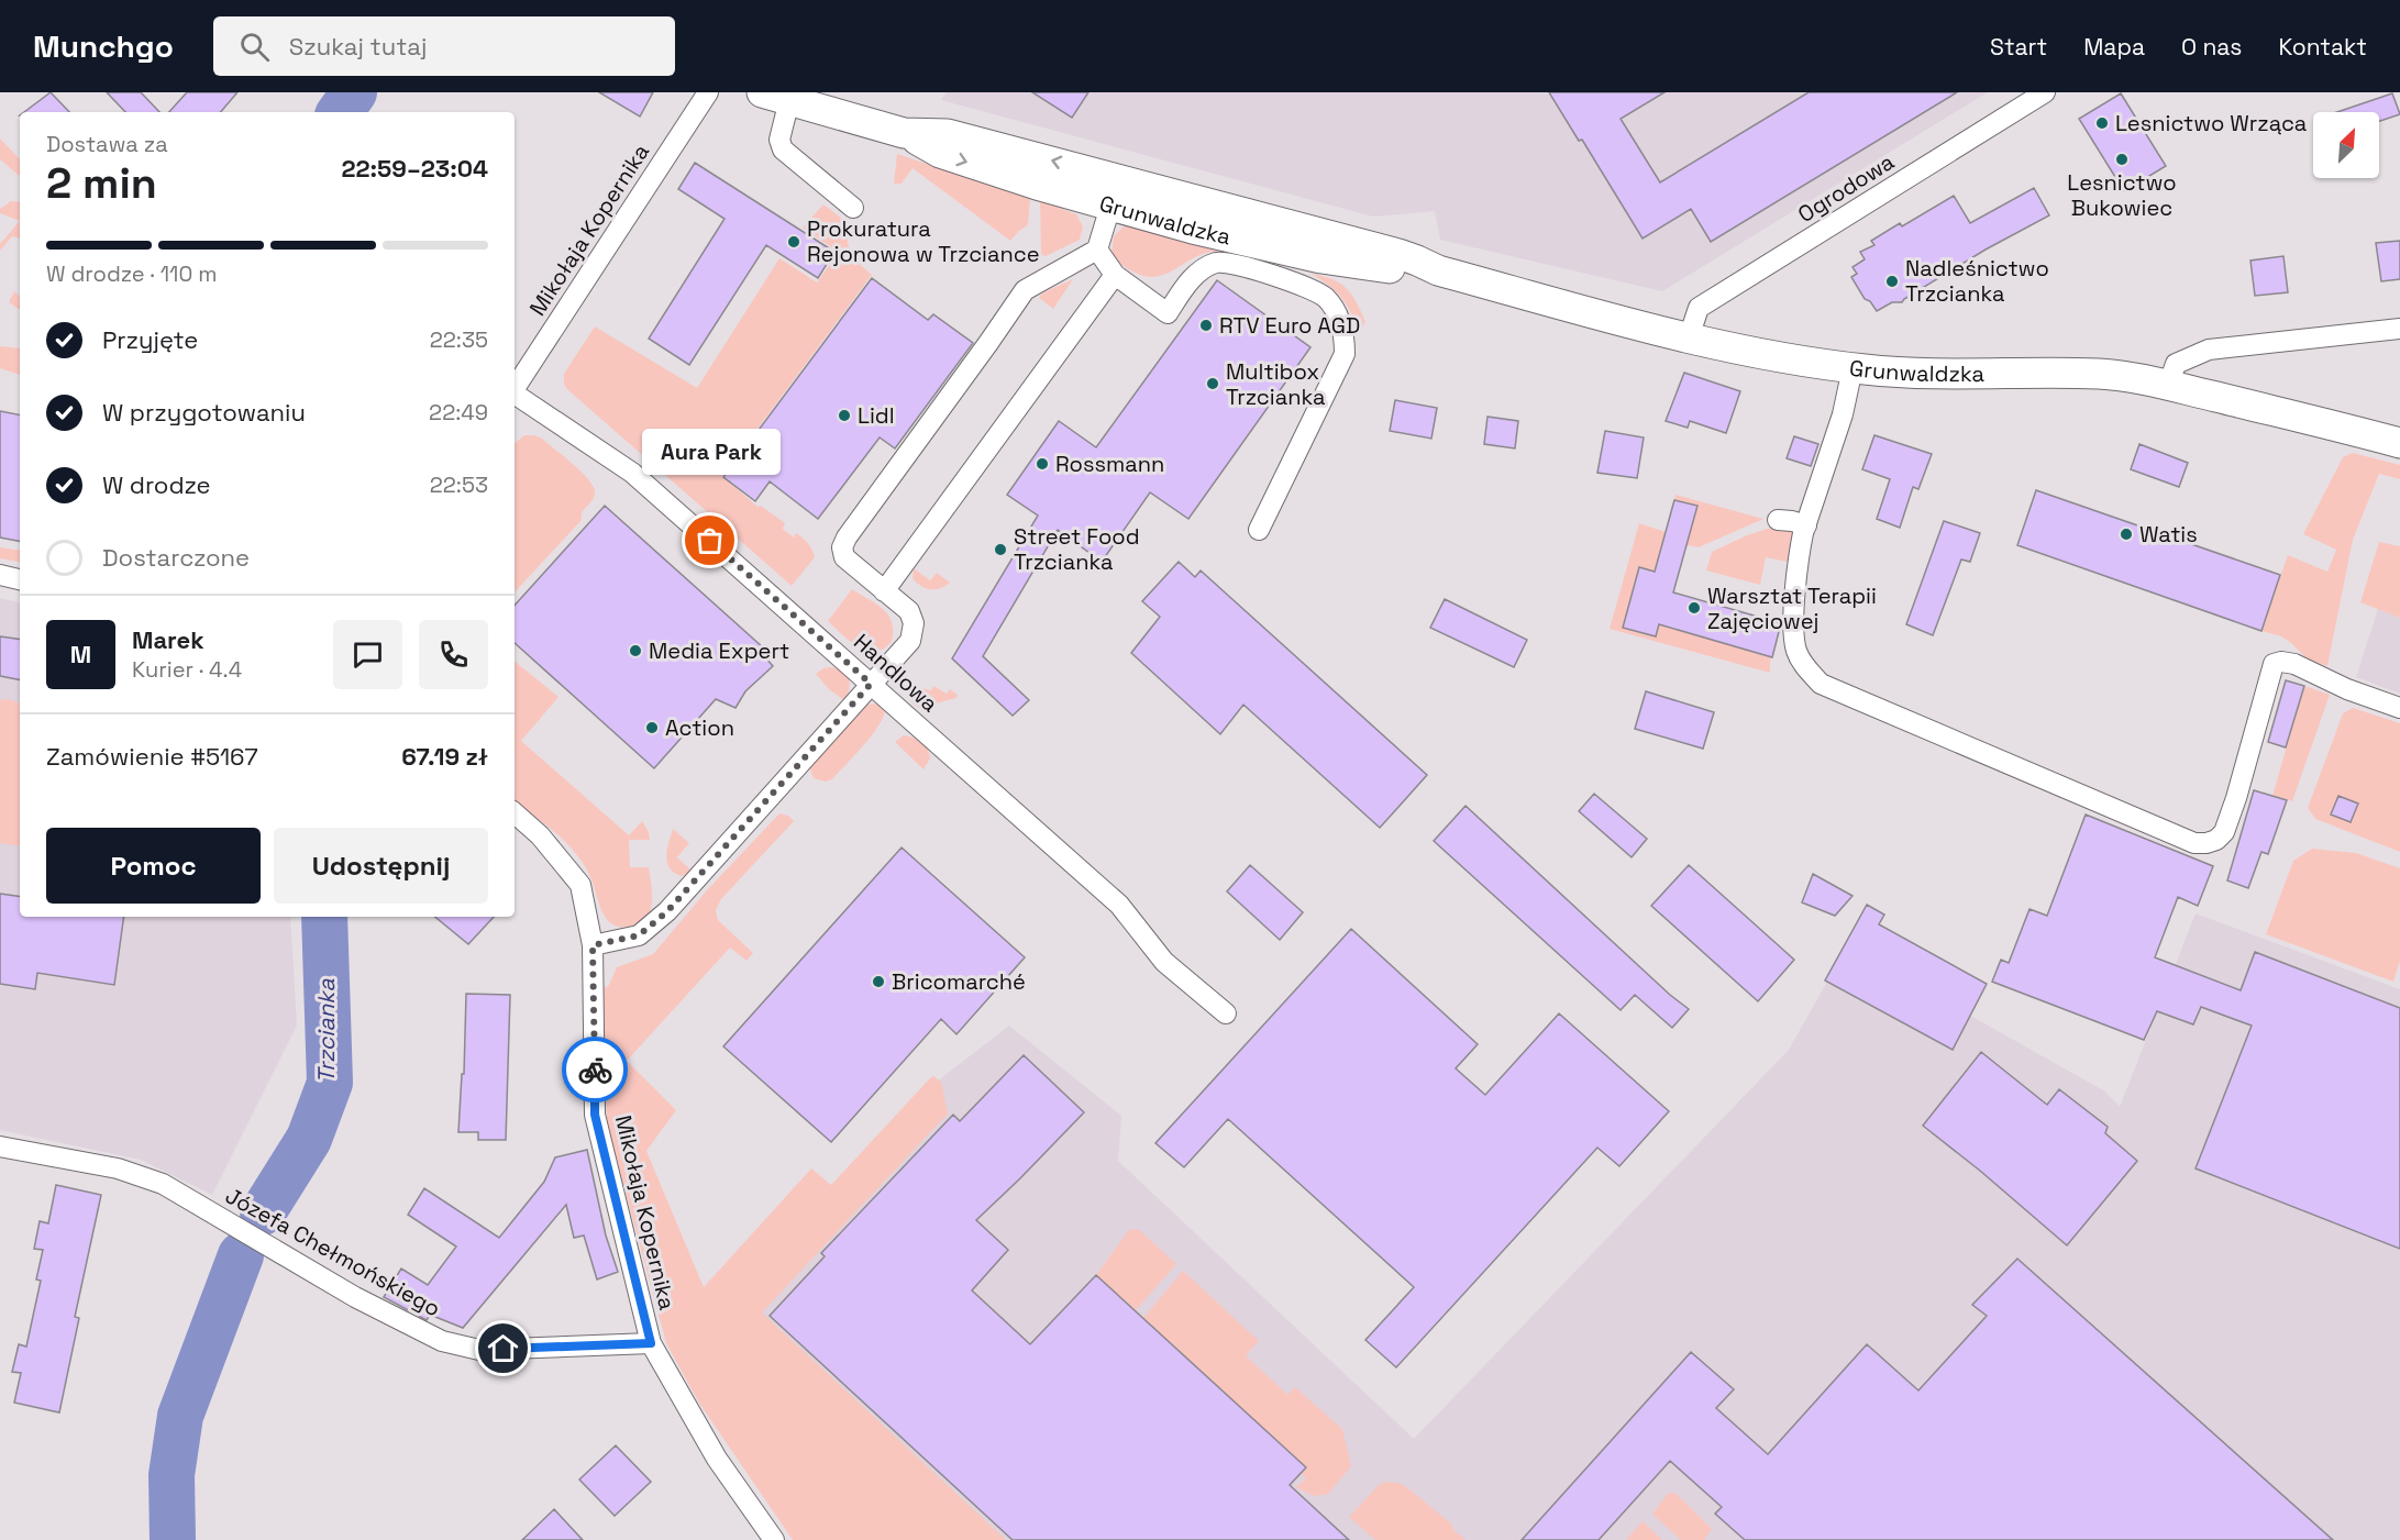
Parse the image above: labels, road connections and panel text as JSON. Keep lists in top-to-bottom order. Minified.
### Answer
{"streets":{"main road":["Grunwaldzka"],"street":["Ogrodowa","Mikołaja Kopernika","Handlowa","Józefa Chełmońskiego"]},"crossings":[["Ogrodowa","Grunwaldzka"],["Mikołaja Kopernika","Józefa Chełmońskiego"]],"water":["Trzcianka"],"places":["Lesnictwo Wrząca","Lesnictwo Bukowiec","Prokuratura Rejonowa w Trzciance","Nadleśnictwo Trzcianka","RTV Euro AGD","Multibox Trzcianka","Lidl","Rossmann","Watis","Aura Park","Street Food Trzcianka","Warsztat Terapii Zajęciowej","Media Expert","Action","Bricomarché"],"north":"top right","page":{"header":"Munchgo","search":"Szukaj tutaj","nav":["Start","Mapa","O nas","Kontakt"],"heading":["2 min","Dostawa za","22:59–23:04"],"panel":["Marek","Kurier · 4.4","Zamówienie #5167","67.19 zł"],"bar":"W drodze · 110 m","list":[["Przyjęte","22:35"],["W przygotowaniu","22:49"],["W drodze","22:53"],"Dostarczone"],"bubble":"Aura Park","round":"M","buttons":["Pomoc","Udostępnij"]}}
